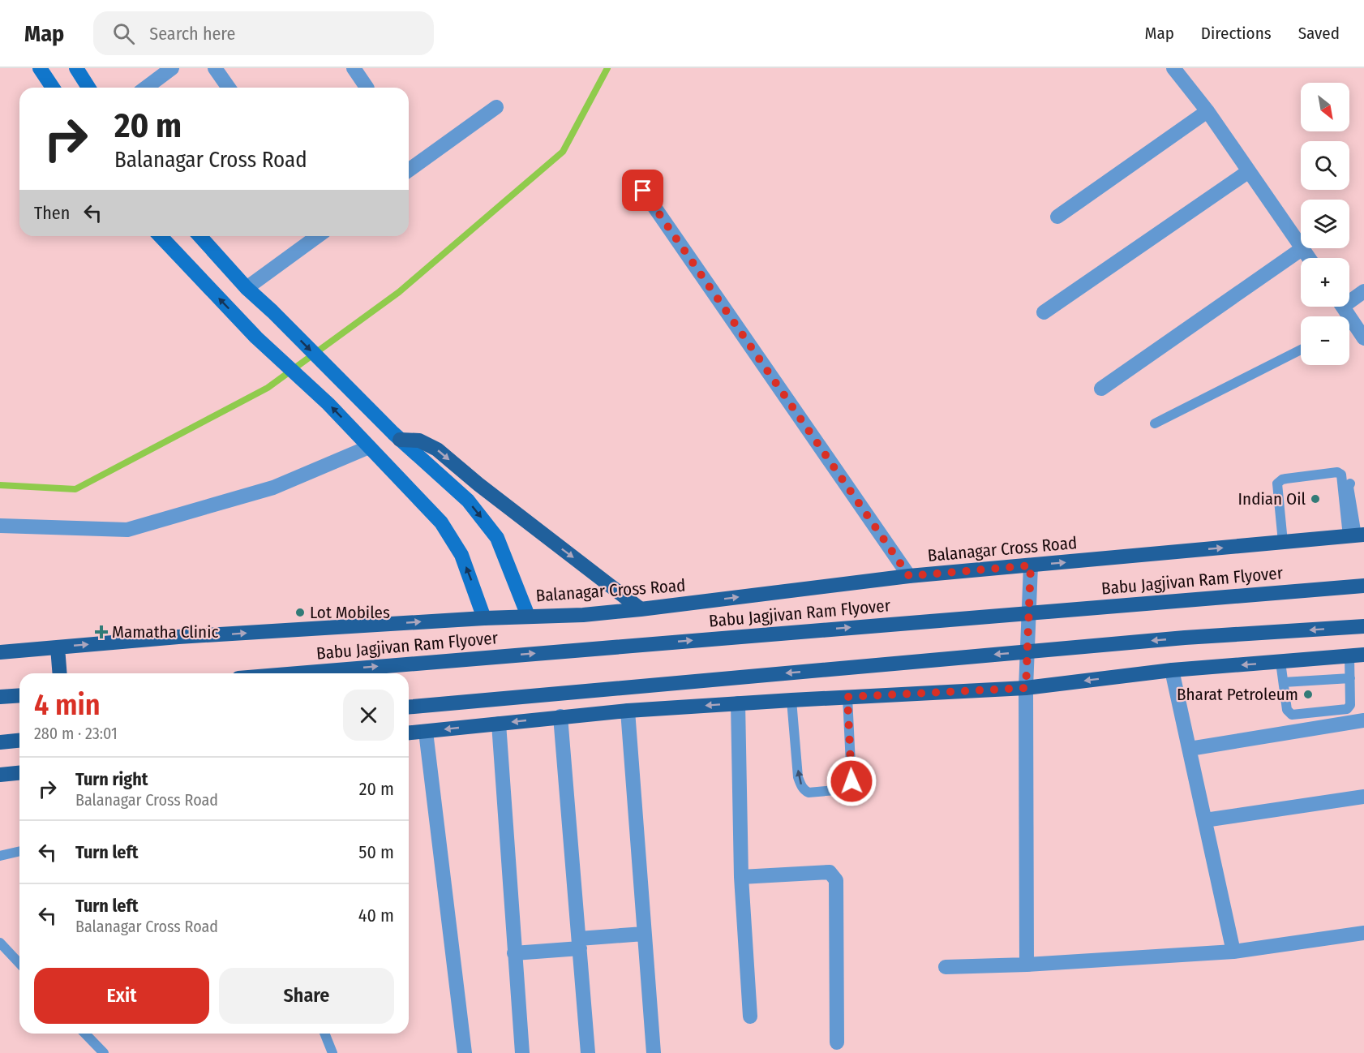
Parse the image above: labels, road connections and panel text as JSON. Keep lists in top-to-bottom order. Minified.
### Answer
{"streets":{"main road":["Balanagar Cross Road","Babu Jagjivan Ram Flyover"]},"places":{"other":["Indian Oil","Lot Mobiles","Bharat Petroleum"],"health":["Mamatha Clinic"]},"north":"bottom right","page":{"header":"Map","search":"Search here","nav":["Map","Directions","Saved"],"map_buttons":["+","−"],"turn":["20 m","Balanagar Cross Road"],"then":"Then","heading":["4 min","280 m · 23:01"],"list":[{"name":"Turn right","note":"Balanagar Cross Road","value":"20 m"},{"name":"Turn left","value":"50 m"},{"name":"Turn left","note":"Balanagar Cross Road","value":"40 m"}],"buttons":["Exit","Share"]}}
